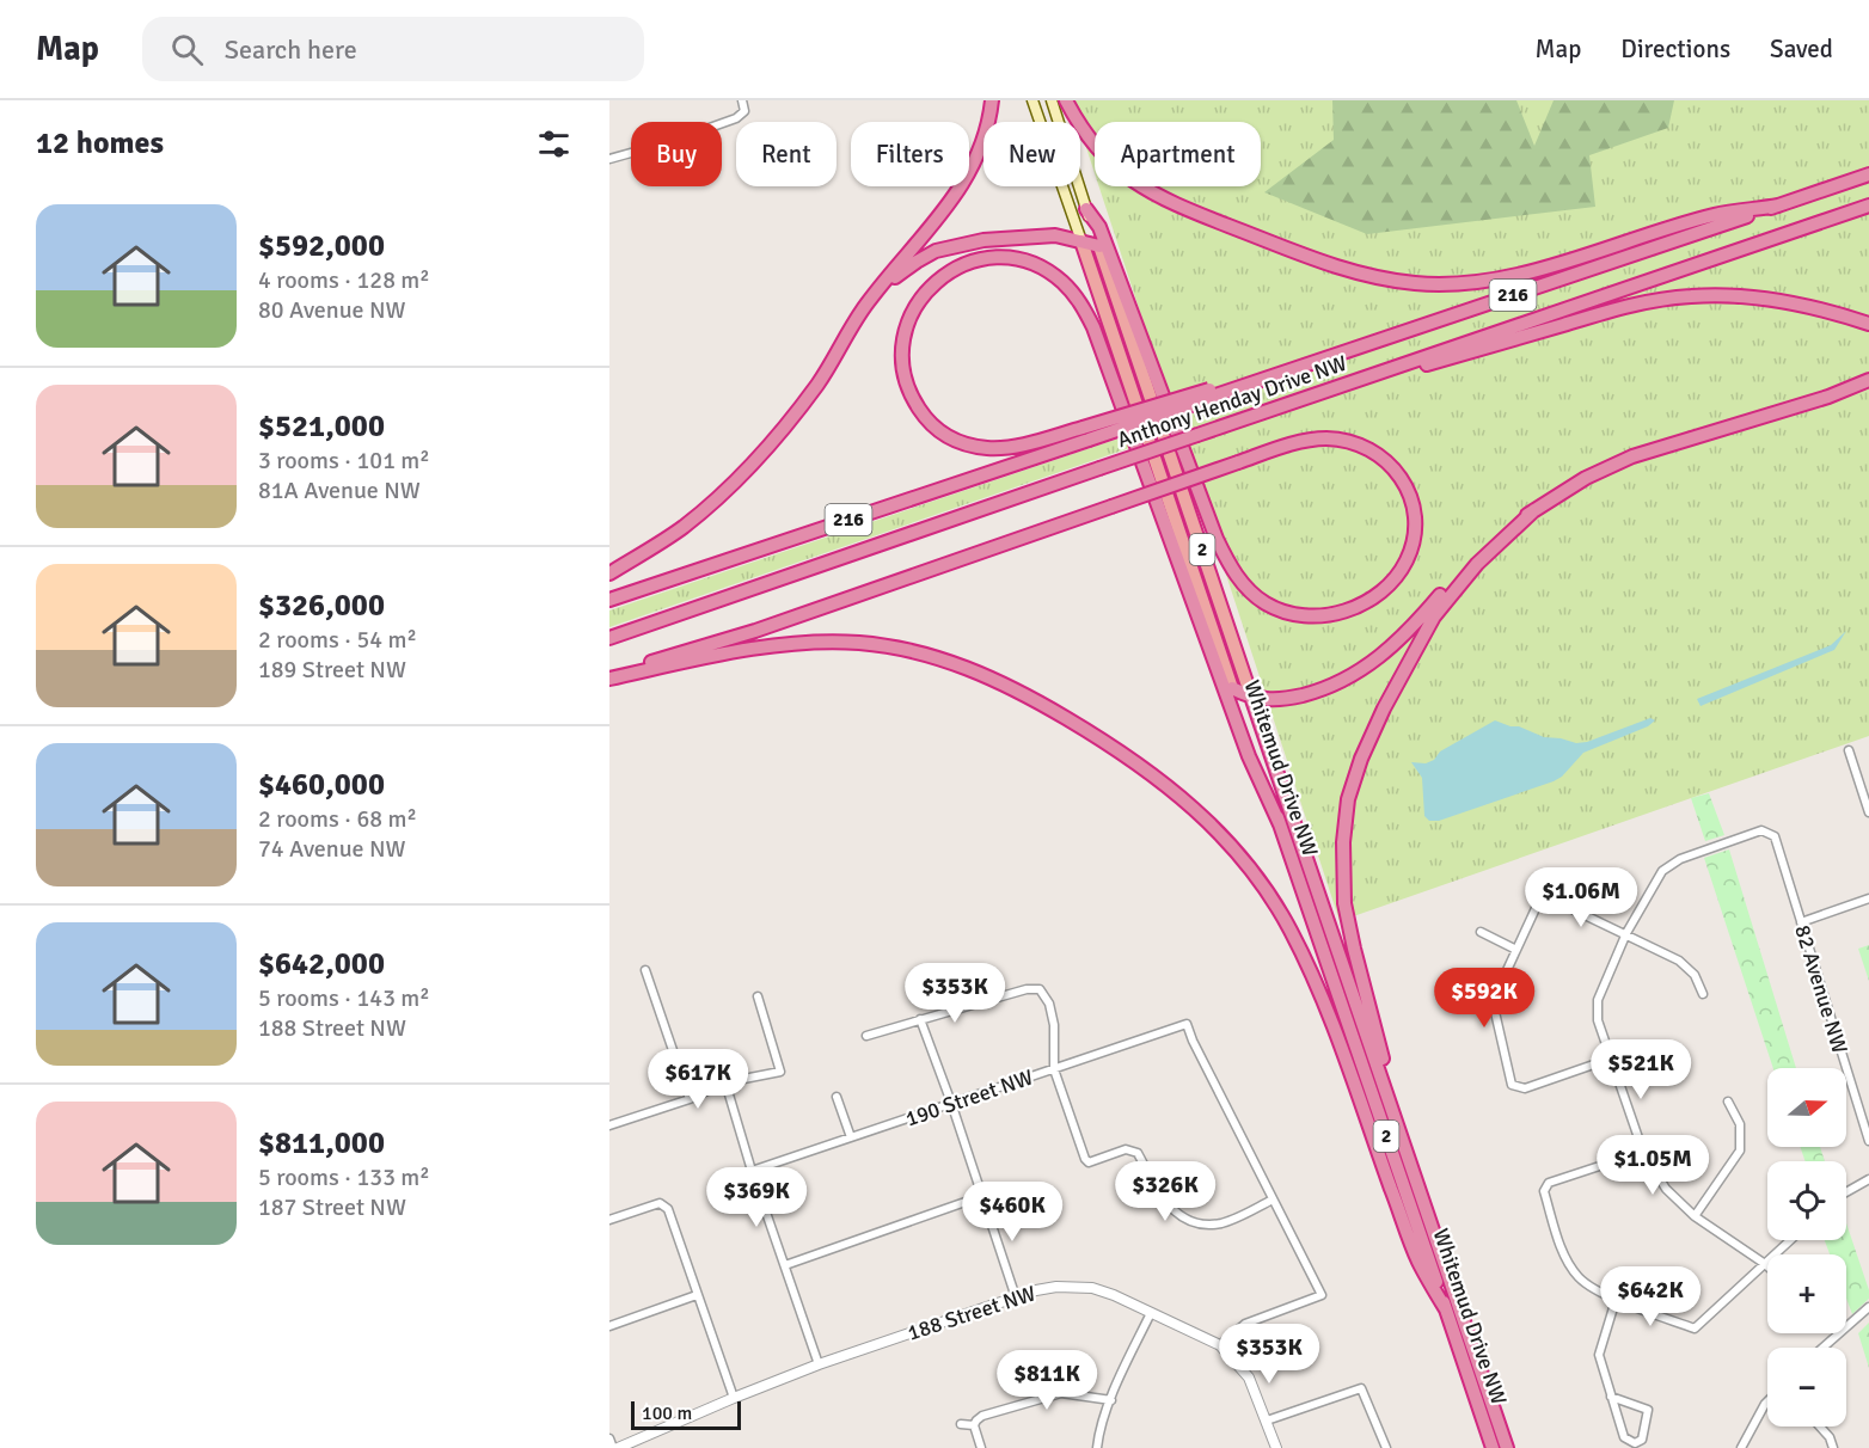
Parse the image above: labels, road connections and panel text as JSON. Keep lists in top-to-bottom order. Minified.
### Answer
{"streets":{"highway":["216","Anthony Henday Drive NW","2","Whitemud Drive NW"],"street":["82 Avenue NW","190 Street NW","188 Street NW"]},"scale_bar":"100 m","north":"right","page":{"header":"Map","search":"Search here","nav":["Map","Directions","Saved"],"heading":"12 homes","chip":["Buy","Rent","Filters","New","Apartment"],"list":[{"name":"$592,000","note":"4 rooms · 128 m² · 80 Avenue NW"},{"name":"$521,000","note":"3 rooms · 101 m² · 81A Avenue NW"},{"name":"$326,000","note":"2 rooms · 54 m² · 189 Street NW"},{"name":"$460,000","note":"2 rooms · 68 m² · 74 Avenue NW"},{"name":"$642,000","note":"5 rooms · 143 m² · 188 Street NW"},{"name":"$811,000","note":"5 rooms · 133 m² · 187 Street NW"}],"price":["$1.06M","$353K","$592K","$521K","$617K","$1.05M","$326K","$369K","$460K","$642K","$353K","$811K"],"map_buttons":["+","−"],"scale":"100 m"}}
